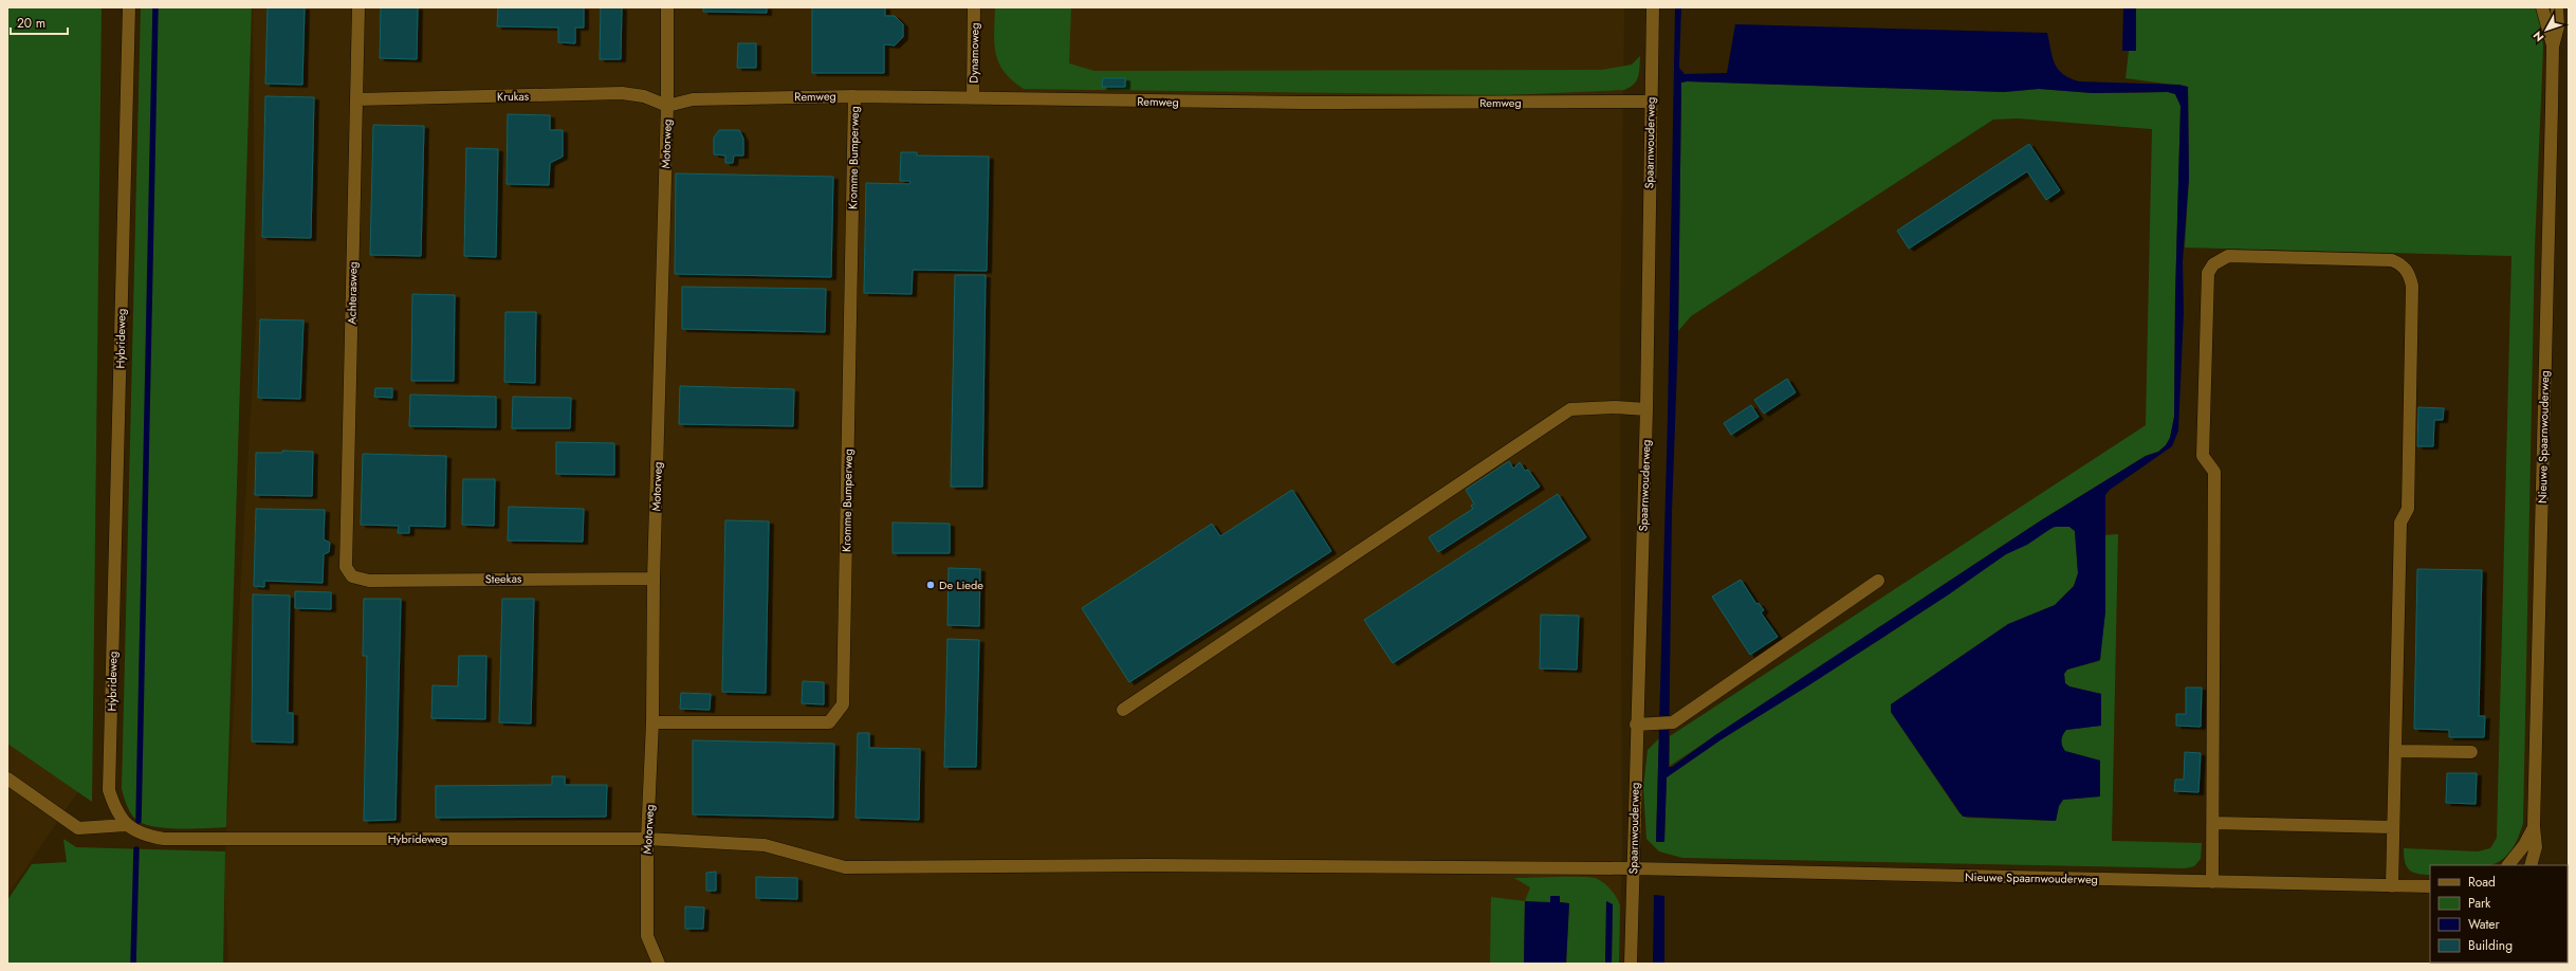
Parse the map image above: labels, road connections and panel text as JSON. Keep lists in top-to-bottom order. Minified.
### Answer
{"streets":{"street":["Dynamoweg","Krukas","Remweg","Spaarnwouderweg","Motorweg","Kromme Bumperweg","Achterasweg","Hybrideweg","Nieuwe Spaarnwouderweg","Steekas"]},"crossings":[["Dynamoweg","Remweg"],["Krukas","Remweg"],["Krukas","Motorweg"],["Krukas","Achterasweg"],["Remweg","Spaarnwouderweg"],["Remweg","Motorweg"],["Remweg","Kromme Bumperweg"],["Spaarnwouderweg","Hybrideweg"],["Spaarnwouderweg","Nieuwe Spaarnwouderweg"],["Motorweg","Kromme Bumperweg"],["Motorweg","Hybrideweg"],["Motorweg","Steekas"],["Achterasweg","Steekas"],["Hybrideweg","Nieuwe Spaarnwouderweg"]],"places":["De Liede"],"legend":["Road","Park","Water","Building"],"scale_bar":"20 m","north":"bottom left"}
